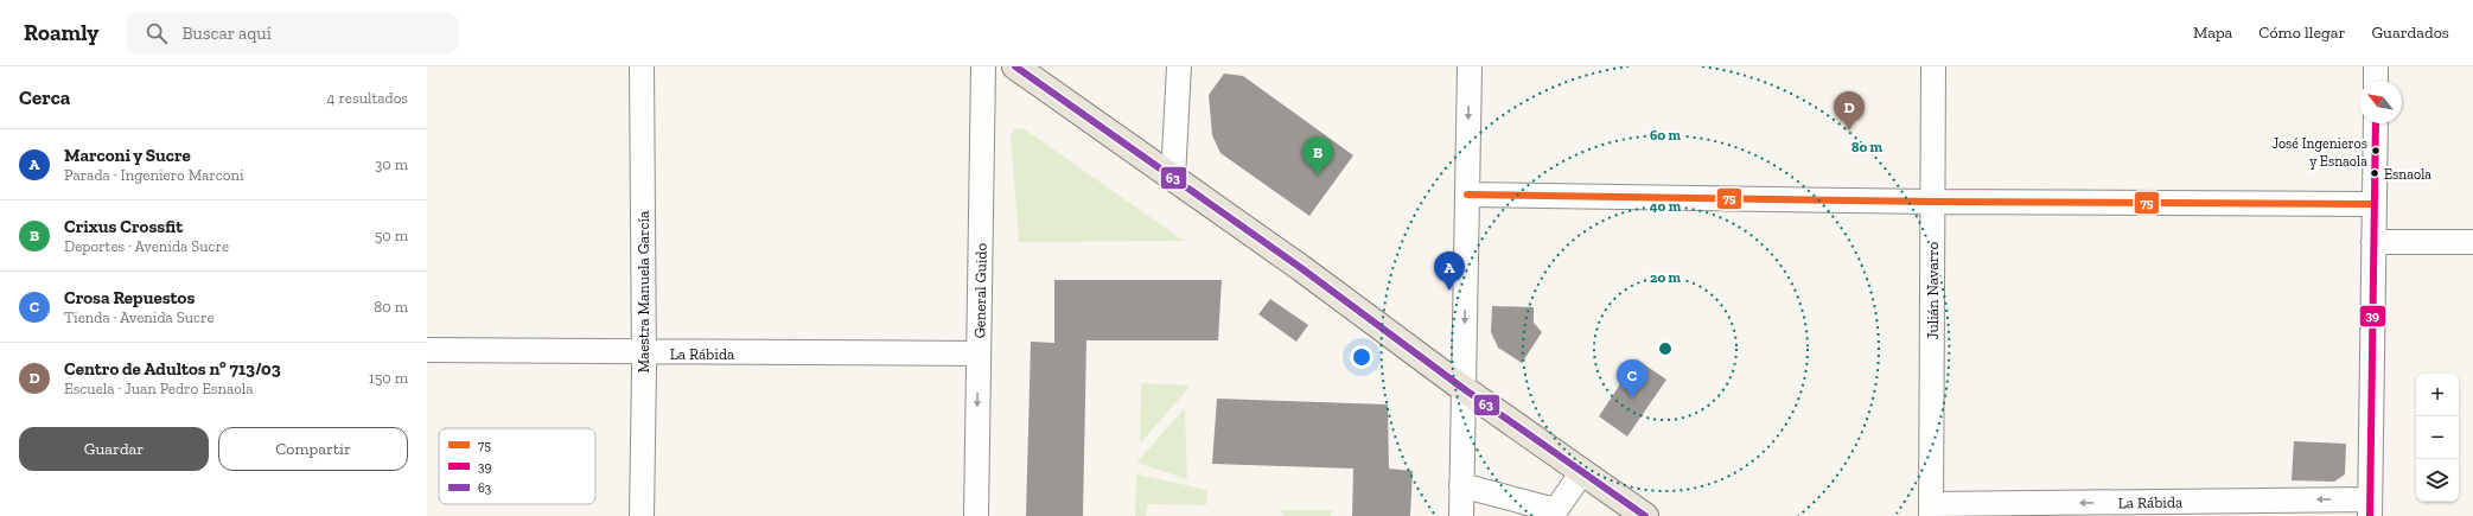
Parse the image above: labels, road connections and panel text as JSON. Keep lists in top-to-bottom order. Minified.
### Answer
{"streets":{"street":["General Guido","Julián Navarro","Maestra Manuela García","La Rábida"]},"crossings":[["General Guido","La Rábida"],["Julián Navarro","La Rábida"],["Maestra Manuela García","La Rábida"]],"one_way":["General Guido","La Rábida"],"places":["José Ingenieros y Esnaola","Esnaola"],"lines":["transit line 63","transit line 39","transit line 75"],"legend":["75","39","63"],"north":"top left","page":{"header":"Roamly","search":"Buscar aquí","nav":["Mapa","Cómo llegar","Guardados"],"heading":["Cerca","4 resultados"],"pins":["D","B","A","C"],"list":[{"mark":"A","name":"Marconi y Sucre","note":"Parada · Ingeniero Marconi","value":"30 m"},{"mark":"B","name":"Crixus Crossfit","note":"Deportes · Avenida Sucre","value":"50 m"},{"mark":"C","name":"Crosa Repuestos","note":"Tienda · Avenida Sucre","value":"80 m"},{"mark":"D","name":"Centro de Adultos nº 713/03","note":"Escuela · Juan Pedro Esnaola","value":"150 m"}],"map_buttons":["+","−"],"buttons":["Guardar","Compartir"]},"rings":["60 m","80 m","40 m","20 m"]}
